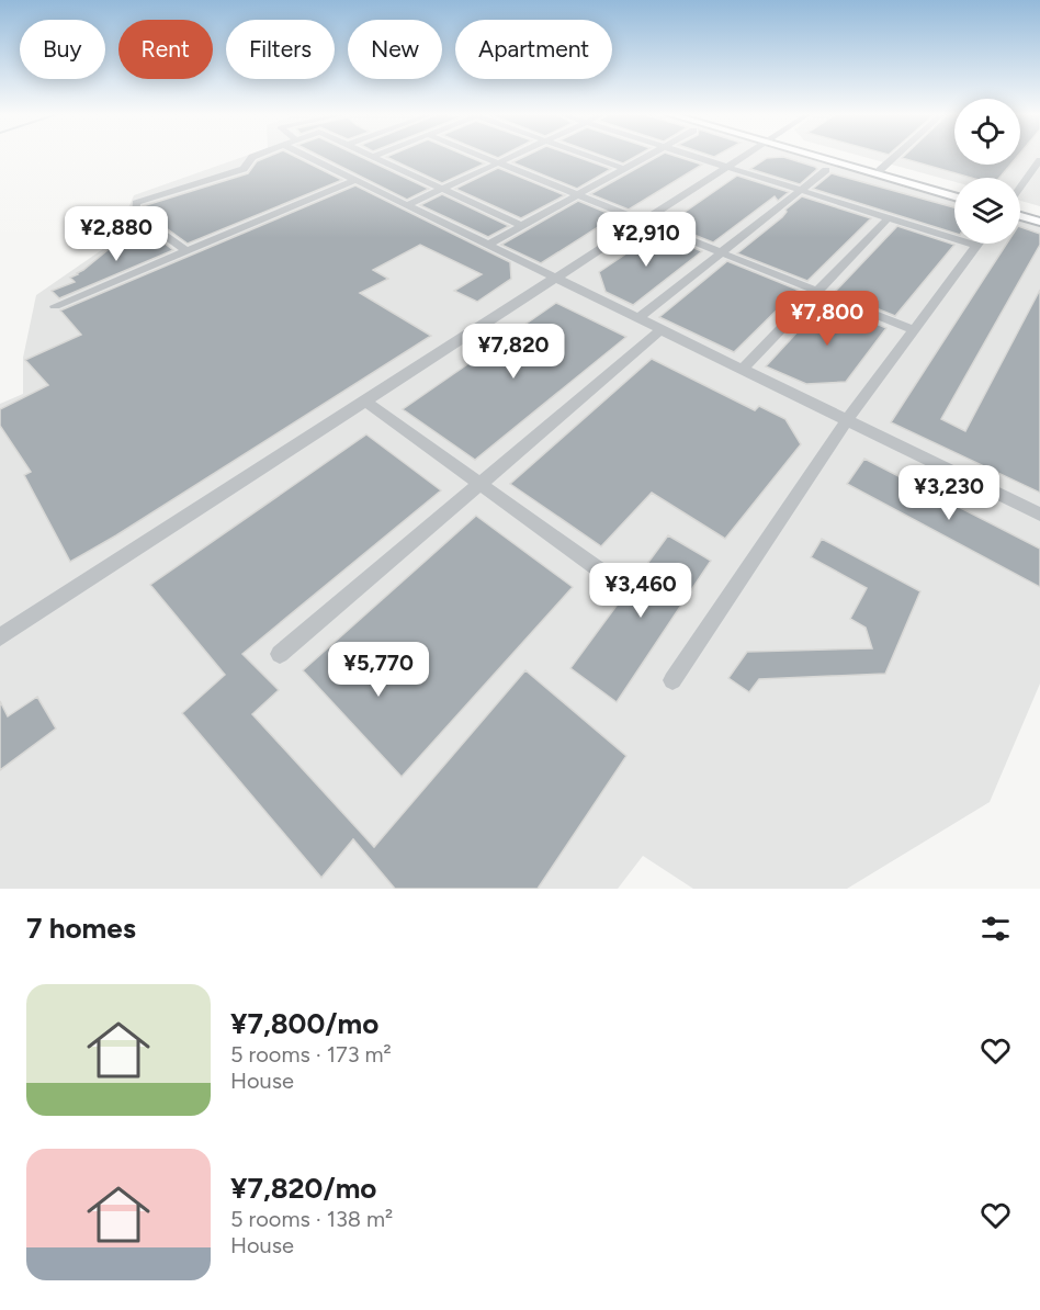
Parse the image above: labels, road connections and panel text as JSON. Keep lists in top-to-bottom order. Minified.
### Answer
{"page":{"chip":["Buy","Rent","Filters","New","Apartment"],"price":["¥2,880","¥2,910","¥7,800","¥7,820","¥3,230","¥3,460","¥5,770"],"heading":"7 homes","list":[{"name":"¥7,800/mo","note":"5 rooms · 173 m² · House"},{"name":"¥7,820/mo","note":"5 rooms · 138 m² · House"}]}}
